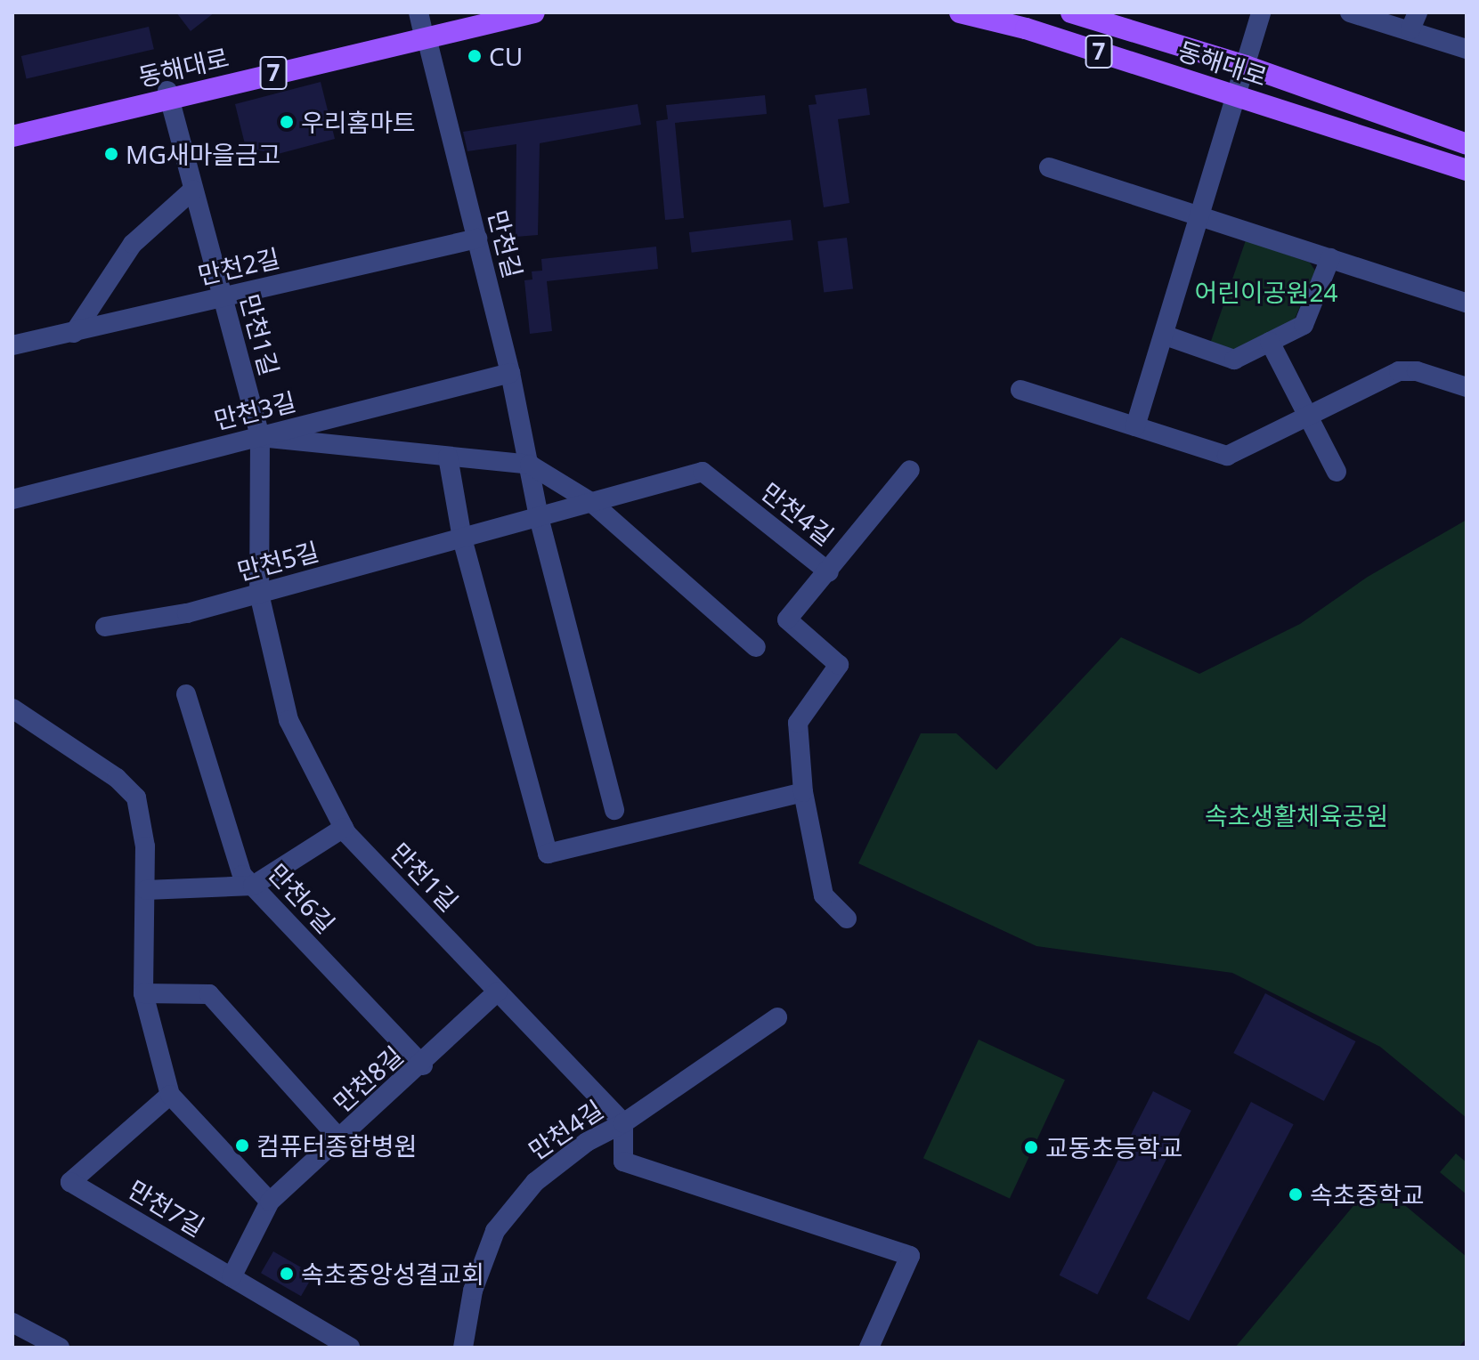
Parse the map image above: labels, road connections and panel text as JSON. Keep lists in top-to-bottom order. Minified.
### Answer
{"streets":{"main road":["7","동해대로"],"street":["만천길","만천2길","만천1길","만천3길","만천4길","만천5길","만천6길","만천8길","만천7길"]},"crossings":[["동해대로","만천길"],["동해대로","만천1길"],["만천길","만천2길"],["만천길","만천3길"],["만천길","만천5길"],["만천2길","만천1길"],["만천1길","만천3길"],["만천1길","만천4길"],["만천1길","만천5길"],["만천1길","만천8길"],["만천4길","만천5길"],["만천6길","만천8길"],["만천8길","만천7길"]],"parks":["어린이공원24","속초생활체육공원"],"places":["CU","우리홈마트","MG새마을금고","컴퓨터종합병원","교동초등학교","속초중학교","속초중앙성결교회"]}
